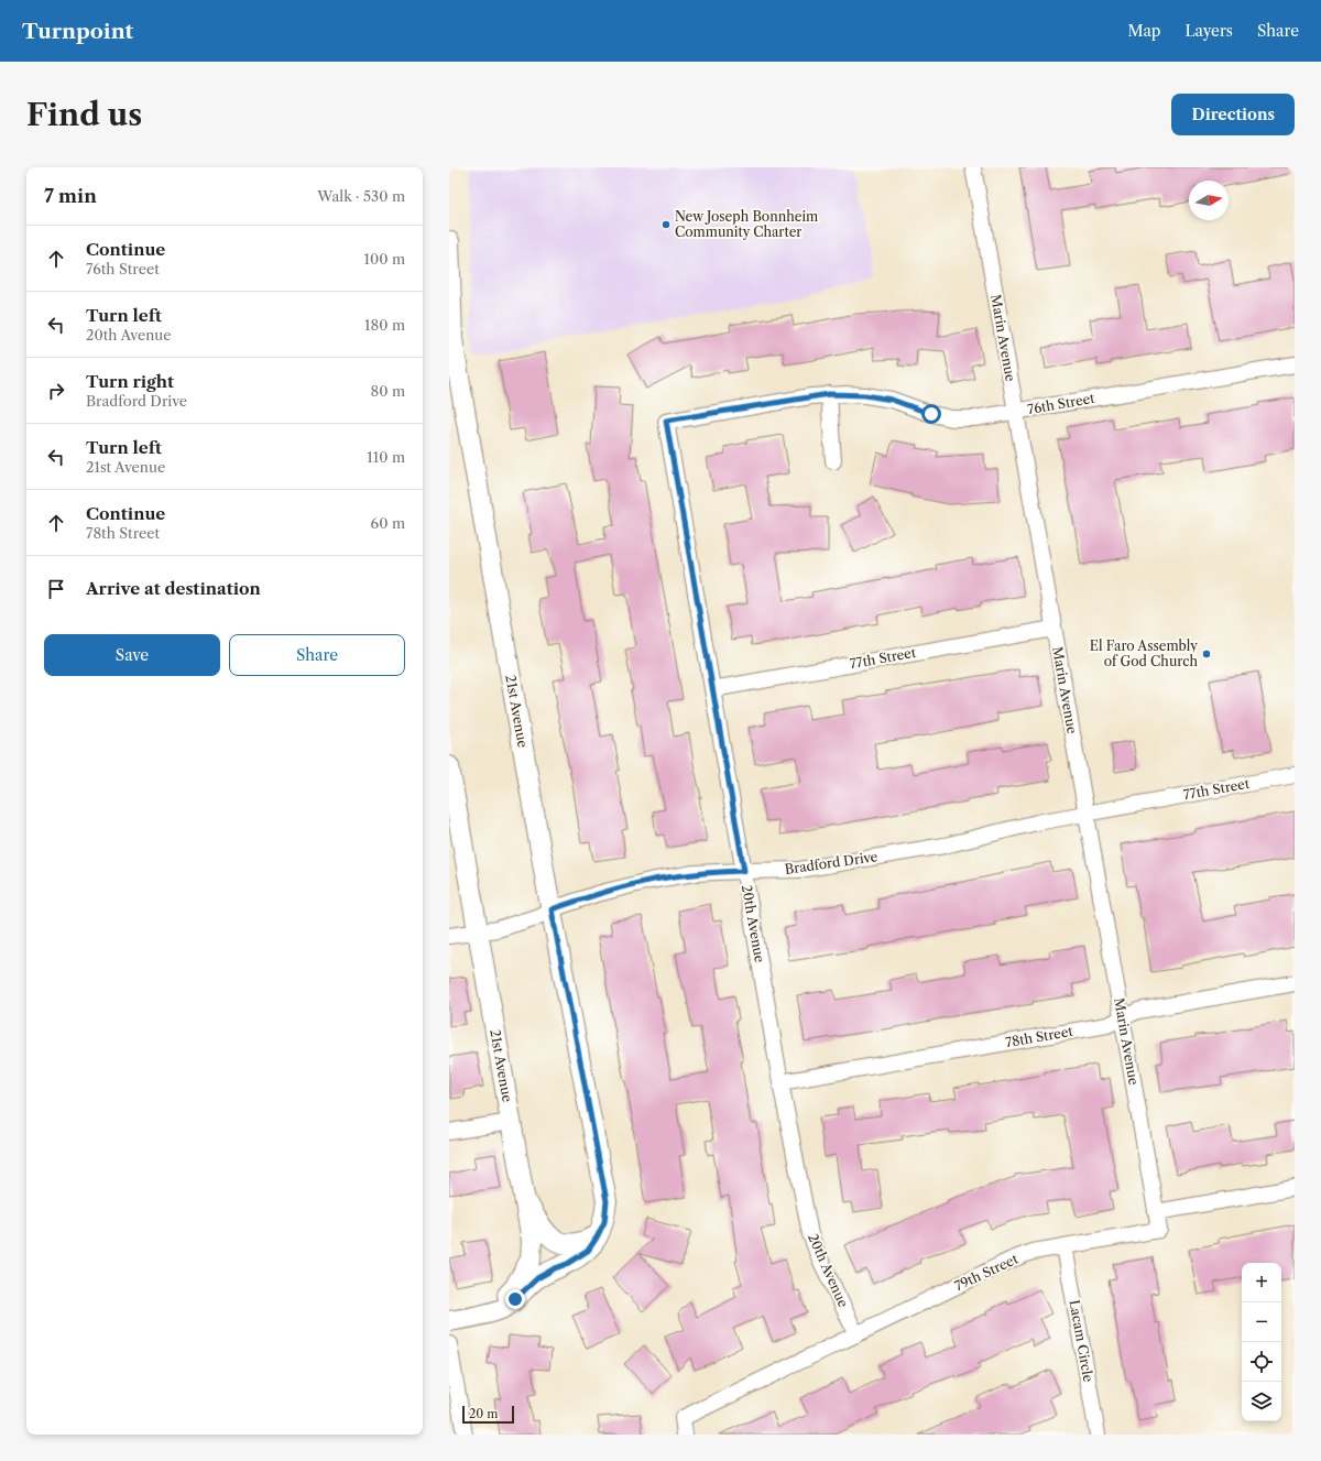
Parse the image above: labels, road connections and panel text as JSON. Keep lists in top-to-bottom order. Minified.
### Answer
{"streets":{"street":["Marin Avenue","76th Street","77th Street","21st Avenue","Bradford Drive","20th Avenue","78th Street","79th Street","Lacam Circle"]},"crossings":[["Marin Avenue","76th Street"],["Marin Avenue","77th Street"],["Marin Avenue","Bradford Drive"],["Marin Avenue","78th Street"],["Marin Avenue","79th Street"],["76th Street","20th Avenue"],["77th Street","Bradford Drive"],["77th Street","20th Avenue"],["21st Avenue","Bradford Drive"],["Bradford Drive","20th Avenue"],["20th Avenue","78th Street"],["20th Avenue","79th Street"],["79th Street","Lacam Circle"]],"places":["New Joseph Bonnheim Community Charter","El Faro Assembly of God Church"],"scale_bar":"20 m","north":"right","page":{"header":"Turnpoint","nav":["Map","Layers","Share"],"buttons":["Directions",["Save","Share"]],"title":"Find us","heading":["7 min","Walk · 530 m"],"list":[["Continue","76th Street","100 m"],["Turn left","20th Avenue","180 m"],["Turn right","Bradford Drive","80 m"],["Turn left","21st Avenue","110 m"],["Continue","78th Street","60 m"],"Arrive at destination"],"map_buttons":["+","−"],"scale":"20 m"}}
